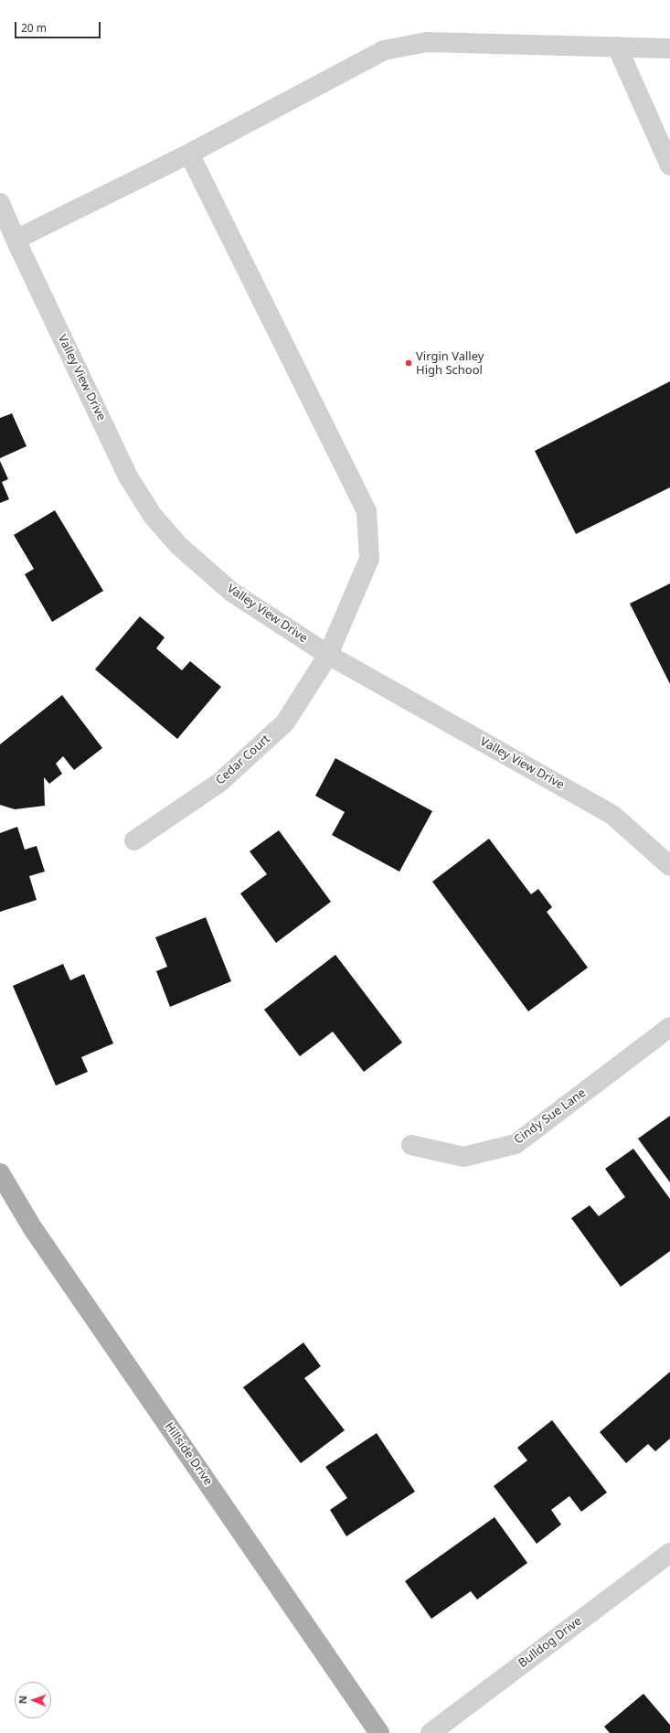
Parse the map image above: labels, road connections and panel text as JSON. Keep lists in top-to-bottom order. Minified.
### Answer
{"streets":{"main road":["Hillside Drive"],"street":["Valley View Drive","Cedar Court","Cindy Sue Lane","Bulldog Drive"]},"crossings":[["Valley View Drive","Cedar Court"]],"places":["Virgin Valley High School"],"scale_bar":"20 m","north":"left"}
